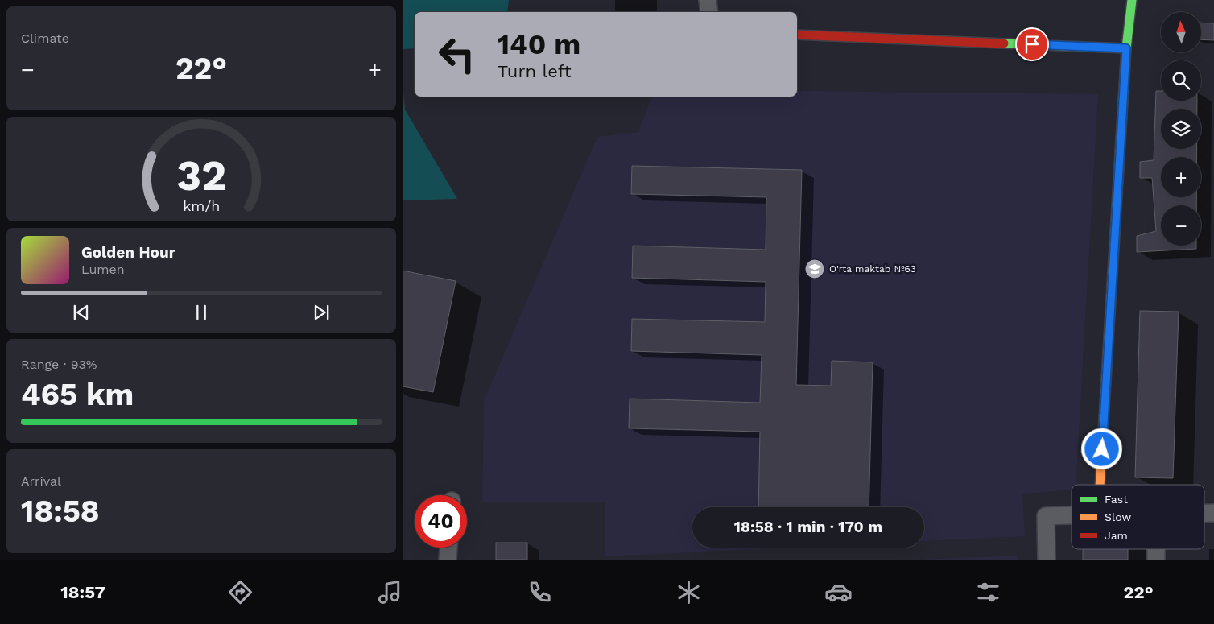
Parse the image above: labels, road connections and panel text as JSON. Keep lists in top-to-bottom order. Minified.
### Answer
{"places":{"school or university":["O'rta maktab №63"]},"legend":["Fast","Slow","Jam"],"north":"top","page":{"tile":["Climate",["Range · 93%","465 km"],["Arrival","18:58"]],"map_buttons":["+","−"],"turn":["140 m","Turn left"],"heat":["−","22°","+"],"song":["Golden Hour","Lumen"],"limit":"40","trip":"18:58 · 1 min · 170 m","tabs":["18:57","22°"],"gauge":["32","km/h"]}}
